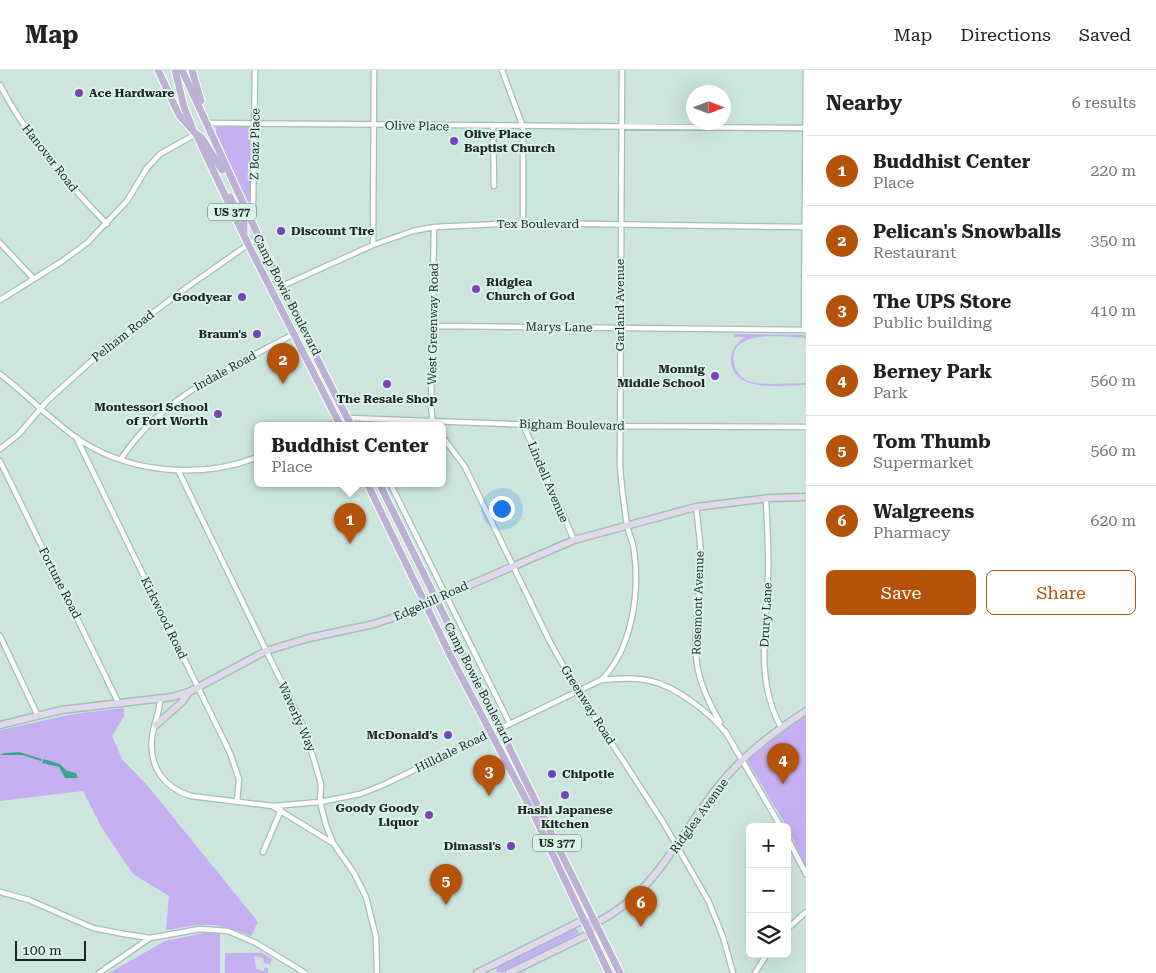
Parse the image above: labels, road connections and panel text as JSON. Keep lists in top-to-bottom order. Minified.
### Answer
{"streets":{"main road":["US 377","Camp Bowie Boulevard"],"street":["Olive Place","Z Boaz Place","Hanover Road","Tex Boulevard","Garland Avenue","West Greenway Road","Marys Lane","Pelham Road","Indale Road","Bigham Boulevard","Lindell Avenue","Fortune Road","Edgehill Road","Rosemont Avenue","Drury Lane","Kirkwood Road","Greenway Road","Waverly Way","Hilldale Road","Ridglea Avenue"]},"crossings":[["Olive Place","Z Boaz Place"],["Olive Place","Camp Bowie Boulevard"],["Olive Place","Garland Avenue"],["Z Boaz Place","Camp Bowie Boulevard"],["Tex Boulevard","Camp Bowie Boulevard"],["Tex Boulevard","Garland Avenue"],["Tex Boulevard","West Greenway Road"],["Camp Bowie Boulevard","Pelham Road"],["Camp Bowie Boulevard","Indale Road"],["Camp Bowie Boulevard","Bigham Boulevard"],["Camp Bowie Boulevard","Edgehill Road"],["Camp Bowie Boulevard","Hilldale Road"],["Camp Bowie Boulevard","Ridglea Avenue"],["Garland Avenue","Marys Lane"],["Garland Avenue","Bigham Boulevard"],["Garland Avenue","Edgehill Road"],["Garland Avenue","Hilldale Road"],["West Greenway Road","Marys Lane"],["Bigham Boulevard","Lindell Avenue"],["Lindell Avenue","Edgehill Road"],["Fortune Road","Edgehill Road"],["Edgehill Road","Rosemont Avenue"],["Edgehill Road","Drury Lane"],["Edgehill Road","Kirkwood Road"],["Edgehill Road","Greenway Road"],["Edgehill Road","Waverly Way"],["Edgehill Road","Hilldale Road"],["Rosemont Avenue","Hilldale Road"],["Rosemont Avenue","Ridglea Avenue"],["Drury Lane","Ridglea Avenue"],["Kirkwood Road","Hilldale Road"],["Greenway Road","Hilldale Road"],["Greenway Road","Ridglea Avenue"],["Waverly Way","Hilldale Road"]],"places":["Ace Hardware","Olive Place Baptist Church","Discount Tire","Ridglea Church of God","Goodyear","Braum's","Monnig Middle School","The Resale Shop","Montessori School of Fort Worth","McDonald's","Chipotle","Hashi Japanese Kitchen","Goody Goody Liquor","Dimassi's"],"scale_bar":"100 m","north":"right","page":{"header":"Map","nav":["Map","Directions","Saved"],"heading":["Nearby","6 results"],"list":[{"mark":"1","name":"Buddhist Center","note":"Place","value":"220 m"},{"mark":"2","name":"Pelican's Snowballs","note":"Restaurant","value":"350 m"},{"mark":"3","name":"The UPS Store","note":"Public building","value":"410 m"},{"mark":"4","name":"Berney Park","note":"Park","value":"560 m"},{"mark":"5","name":"Tom Thumb","note":"Supermarket","value":"560 m"},{"mark":"6","name":"Walgreens","note":"Pharmacy","value":"620 m"}],"pins":["2","1","4","3","5","6"],"popup":["Buddhist Center","Place"],"buttons":["Save","Share"],"map_buttons":["+","−"],"scale":"100 m"}}
